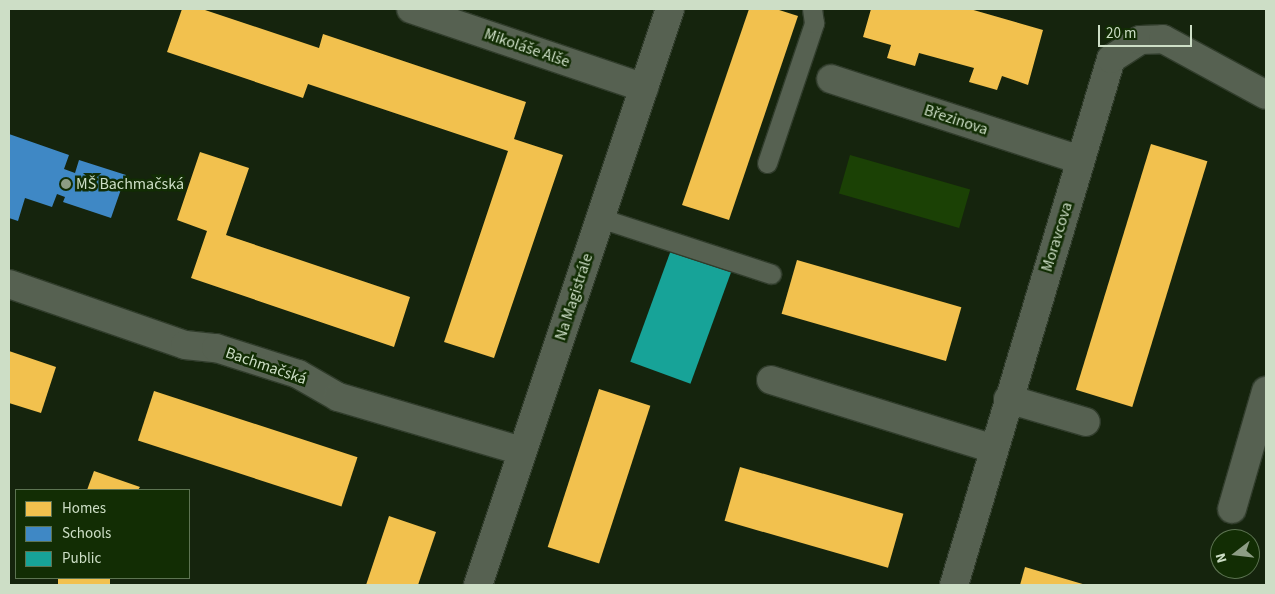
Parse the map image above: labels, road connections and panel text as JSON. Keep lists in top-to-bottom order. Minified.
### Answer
{"streets":{"street":["Mikoláše Alše","Březinova","Moravcova","Na Magistrále","Bachmačská"]},"crossings":[["Mikoláše Alše","Na Magistrále"],["Březinova","Moravcova"],["Na Magistrále","Bachmačská"]],"places":["MŠ Bachmačská"],"legend":["Homes","Schools","Public"],"scale_bar":"20 m","north":"left"}
